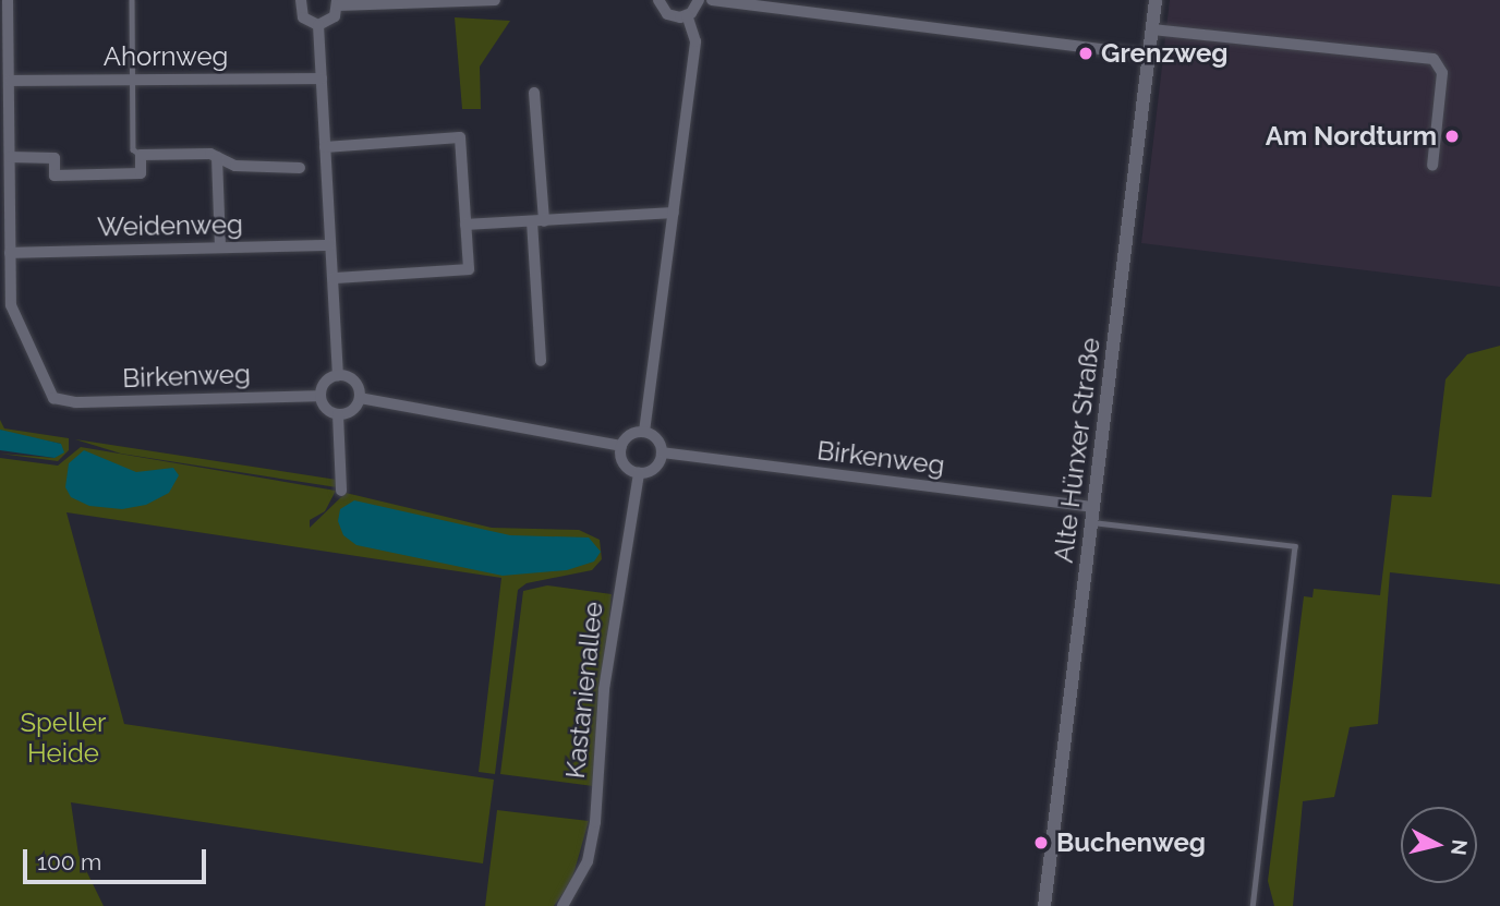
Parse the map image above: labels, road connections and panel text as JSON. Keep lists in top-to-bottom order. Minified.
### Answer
{"streets":{"street":["Ahornweg","Weidenweg","Birkenweg","Alte Hünxer Straße","Kastanienallee"]},"crossings":[["Weidenweg","Birkenweg"],["Birkenweg","Alte Hünxer Straße"],["Birkenweg","Kastanienallee"]],"parks":["Speller Heide"],"places":["Grenzweg","Am Nordturm","Buchenweg"],"scale_bar":"100 m","north":"right"}
